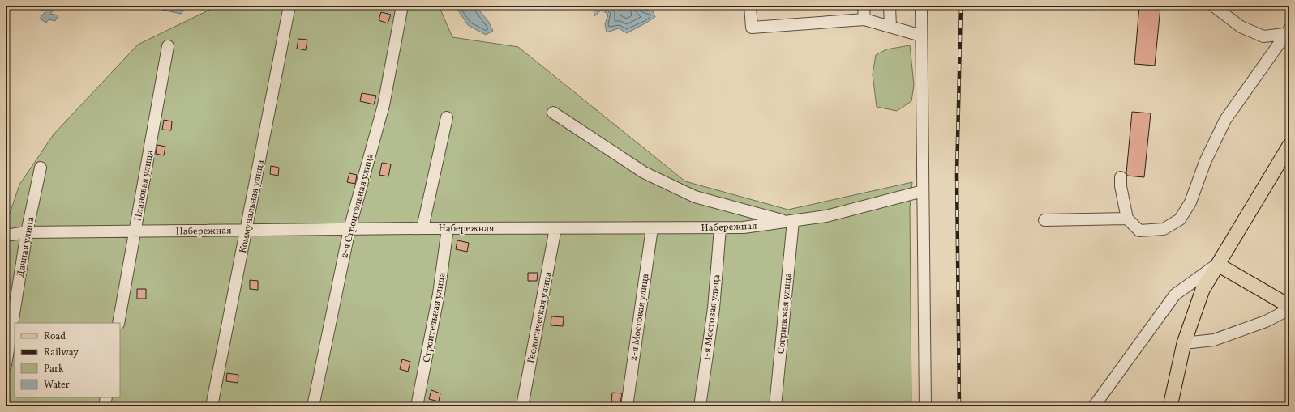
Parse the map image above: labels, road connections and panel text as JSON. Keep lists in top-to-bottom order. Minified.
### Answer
{"streets":{"street":["Плановая улица","2-я Строительная улица","Коммунальная улица","Набережная","Дачная улица","Согринская улица","Строительная улица","Геологическая улица","2-я Мостовая улица","1-я Мостовая улица"]},"crossings":[["Плановая улица","Набережная"],["2-я Строительная улица","Набережная"],["Коммунальная улица","Набережная"],["Набережная","Дачная улица"],["Набережная","Согринская улица"],["Набережная","Строительная улица"],["Набережная","Геологическая улица"],["Набережная","2-я Мостовая улица"],["Набережная","1-я Мостовая улица"]],"legend":["Road","Railway","Park","Water"]}
